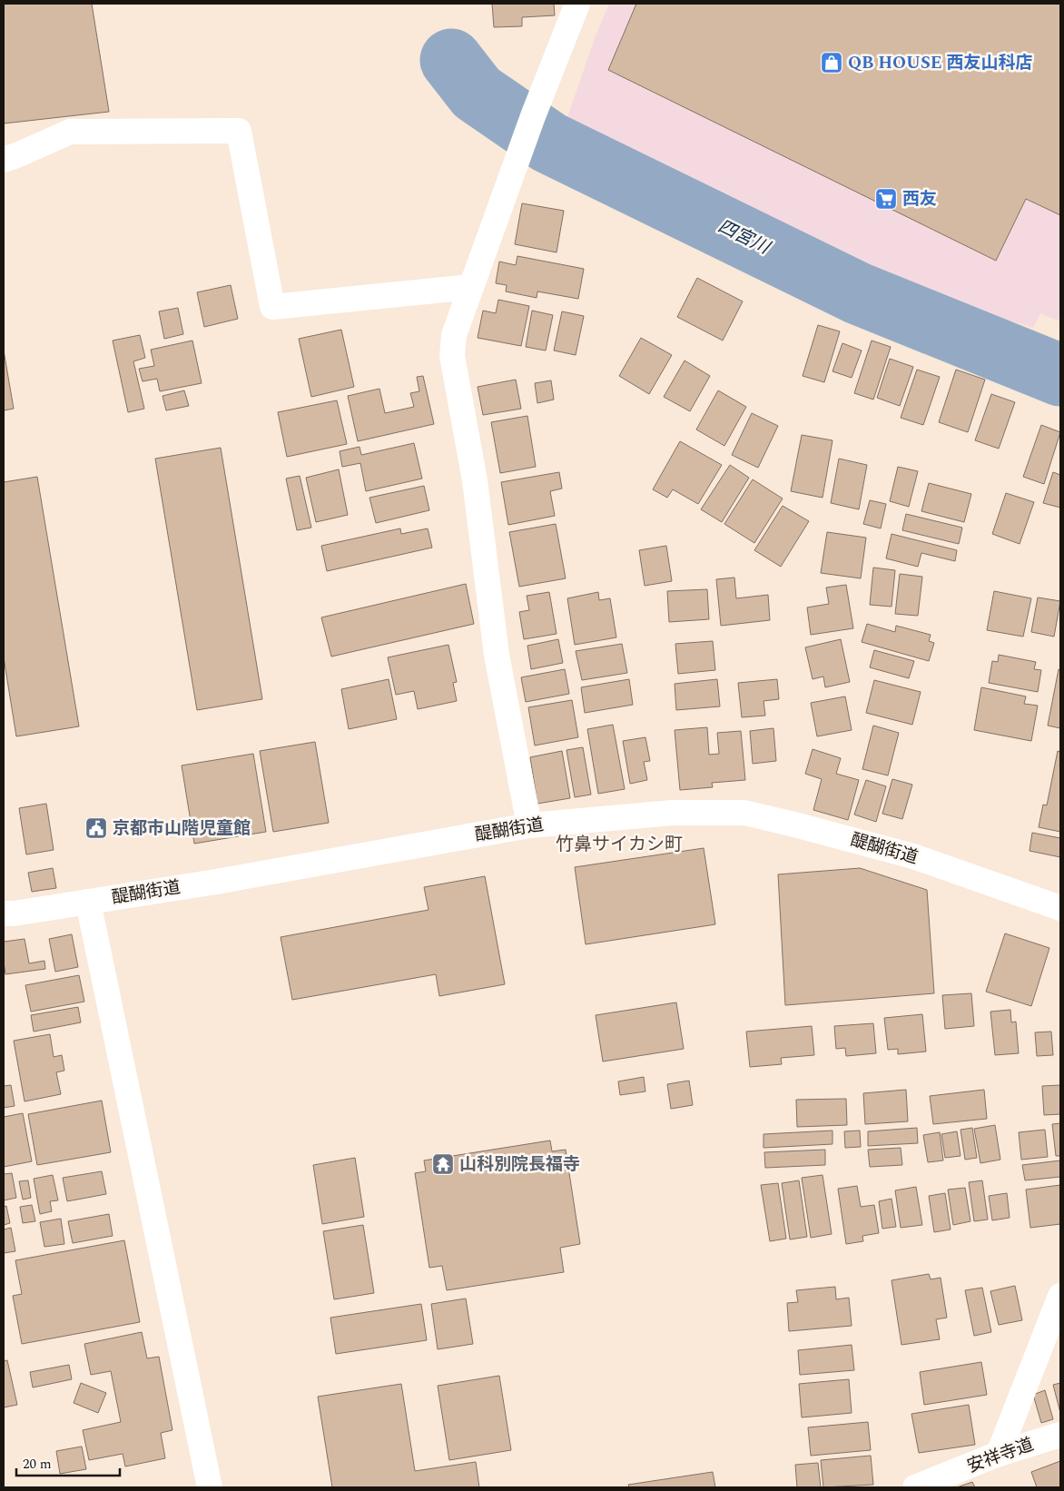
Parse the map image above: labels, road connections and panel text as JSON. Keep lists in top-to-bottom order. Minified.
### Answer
{"streets":{"street":["醍醐街道","安祥寺道"]},"districts":["竹鼻サイカシ町"],"water":["四宮川"],"places":{"shop":["QB HOUSE 西友山科店"],"supermarket":["西友"],"public building":["京都市山階児童館"],"temple":["山科別院長福寺"]},"scale_bar":"20 m"}
